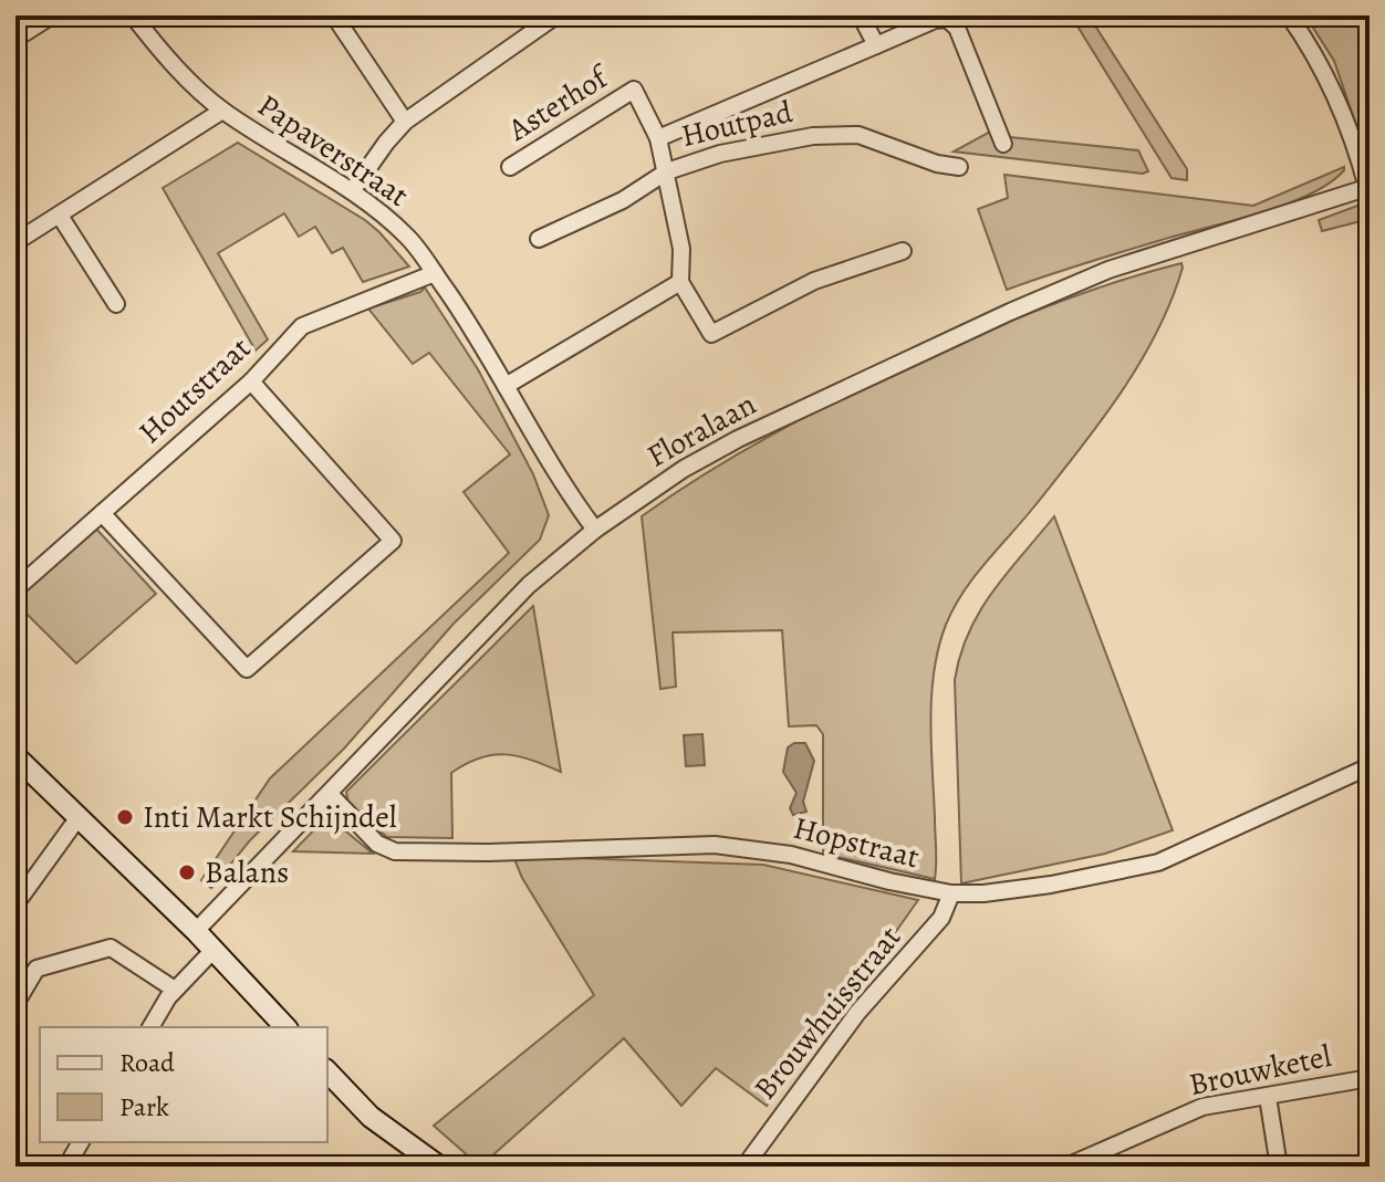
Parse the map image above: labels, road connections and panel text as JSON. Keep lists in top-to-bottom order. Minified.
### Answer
{"streets":{"street":["Asterhof","Houtpad","Papaverstraat","Houtstraat","Floralaan","Hopstraat","Brouwhuisstraat","Brouwketel"]},"crossings":[["Papaverstraat","Houtstraat"],["Papaverstraat","Floralaan"],["Floralaan","Hopstraat"],["Hopstraat","Brouwhuisstraat"]],"places":["Inti Markt Schijndel","Balans"],"legend":["Road","Park"]}
